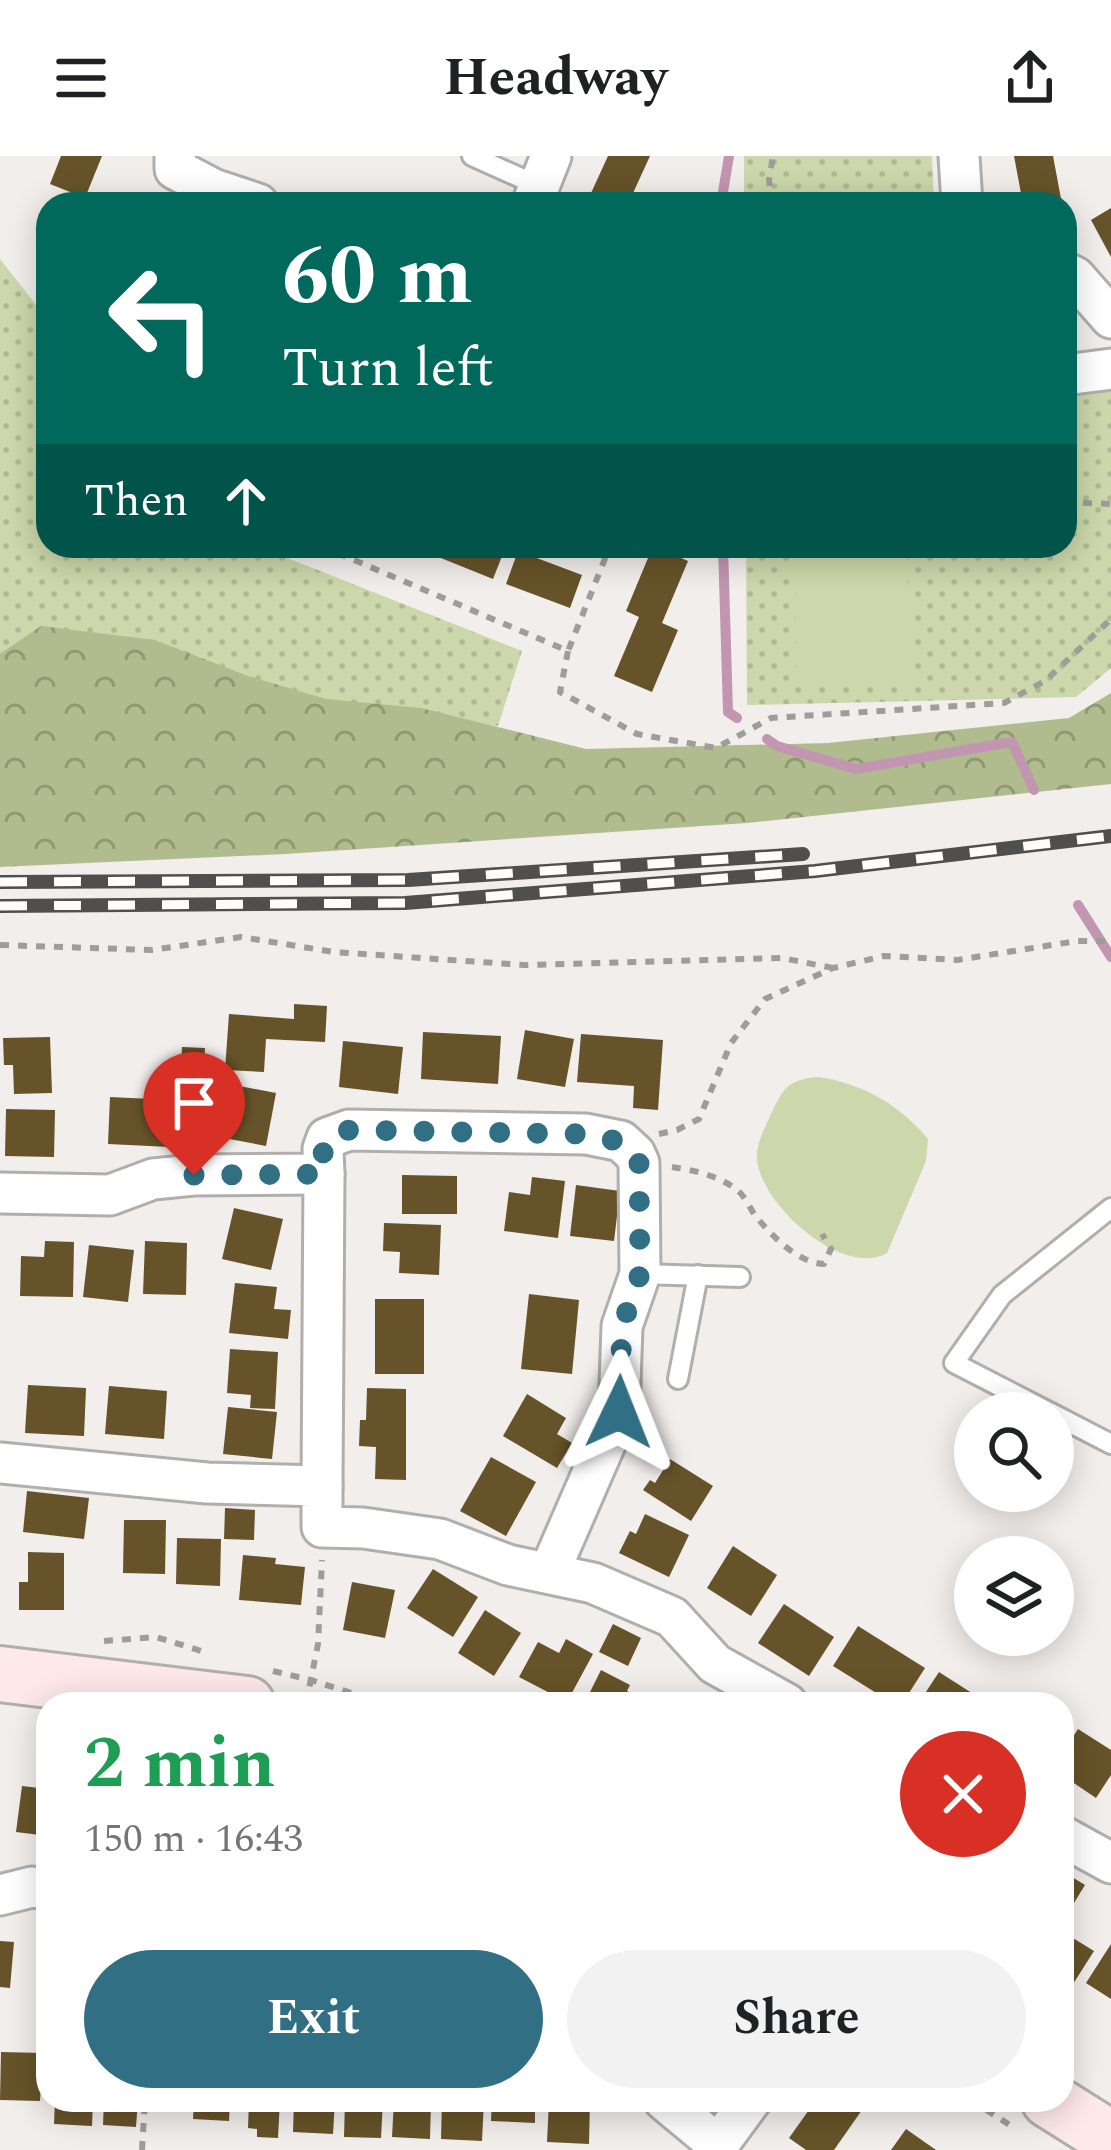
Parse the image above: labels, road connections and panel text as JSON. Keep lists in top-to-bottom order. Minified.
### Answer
{"page":{"header":"Headway","turn":["60 m","Turn left"],"then":"Then","heading":["2 min","150 m · 16:43"],"buttons":["Exit","Share"]}}
